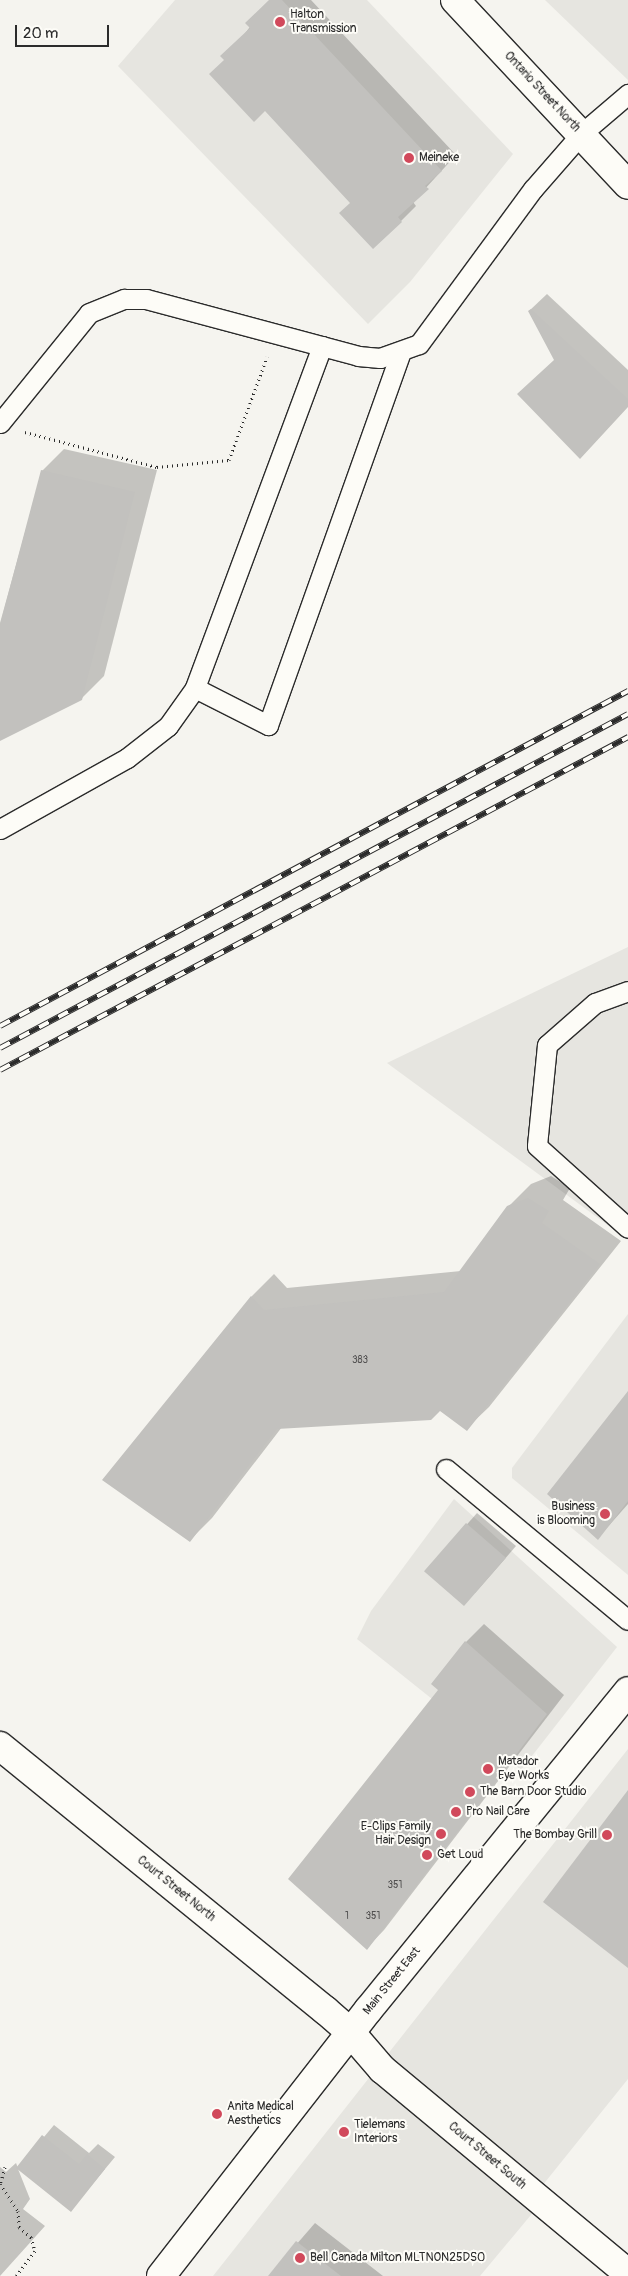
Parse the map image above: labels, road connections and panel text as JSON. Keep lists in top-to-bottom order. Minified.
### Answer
{"streets":{"main road":["Ontario Street North","Court Street North","Main Street East","Court Street South"]},"crossings":[["Court Street North","Main Street East"],["Court Street North","Court Street South"],["Main Street East","Court Street South"]],"places":["Halton Transmission","Meineke","Business is Blooming","Matador Eye Works","The Barn Door Studio","Pro Nail Care","E-Clips Family Hair Design","The Bombay Grill","Get Loud","Anita Medical Aesthetics","Tielemans Interiors","Bell Canada Milton MLTNON25DS0"],"house_numbers":["383","351","1","351"],"scale_bar":"20 m"}
